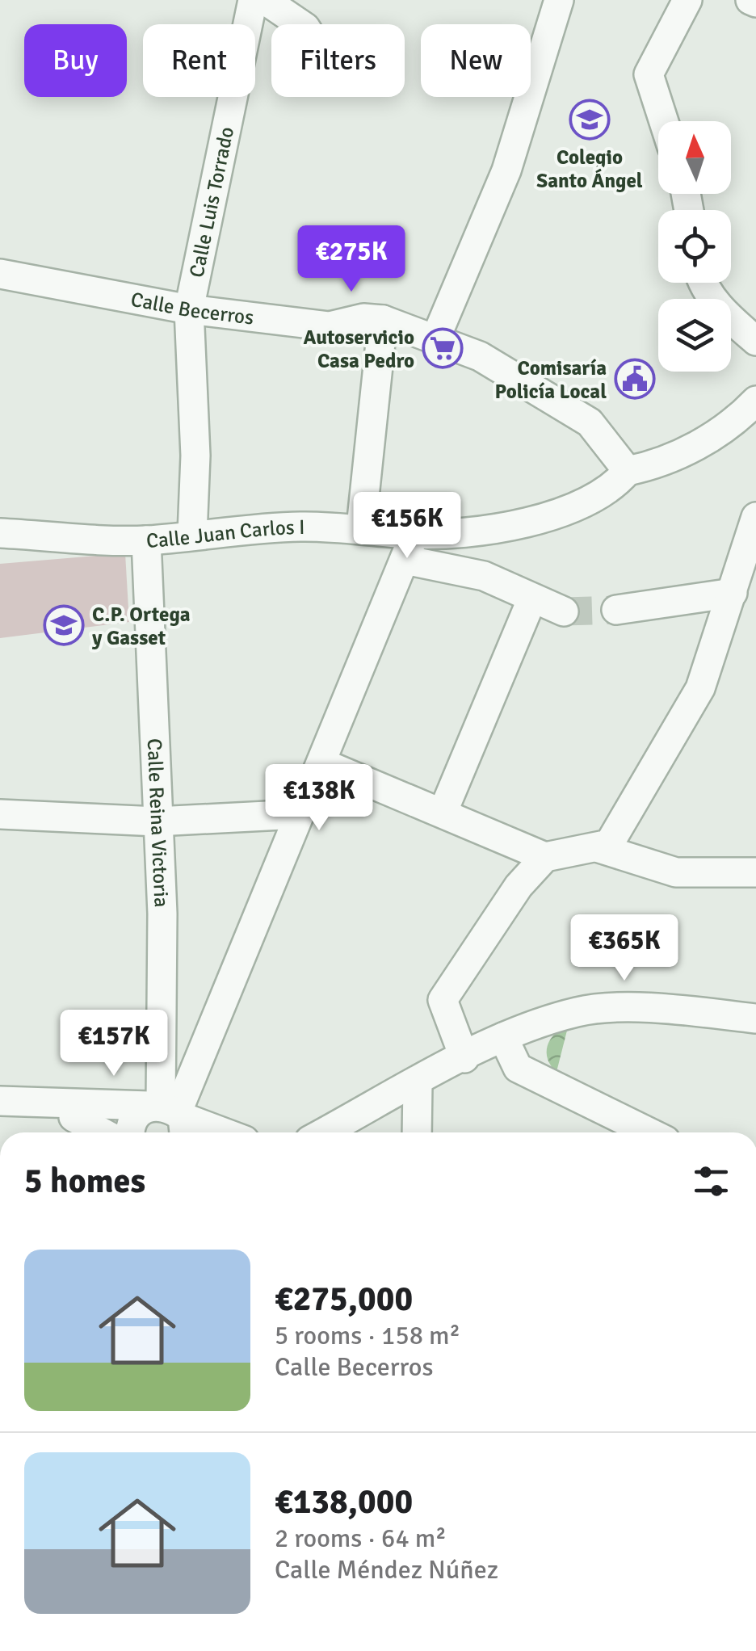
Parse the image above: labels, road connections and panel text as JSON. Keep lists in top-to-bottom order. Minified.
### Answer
{"streets":{"street":["Calle Luis Torrado","Calle Becerros","Calle Juan Carlos I","Calle Reina Victoria"]},"crossings":[["Calle Luis Torrado","Calle Becerros"],["Calle Luis Torrado","Calle Juan Carlos I"],["Calle Becerros","Calle Juan Carlos I"],["Calle Juan Carlos I","Calle Reina Victoria"]],"places":{"school or university":["Colegio Santo Ángel","C.P. Ortega y Gasset"],"supermarket":["Autoservicio Casa Pedro"],"public building":["Comisaría Policía Local"]},"north":"top","page":{"chip":["Buy","Rent","Filters","New"],"price":["€275K","€156K","€138K","€365K","€157K"],"heading":"5 homes","list":[{"name":"€275,000","note":"5 rooms · 158 m² · Calle Becerros"},{"name":"€138,000","note":"2 rooms · 64 m² · Calle Méndez Núñez"}]}}
